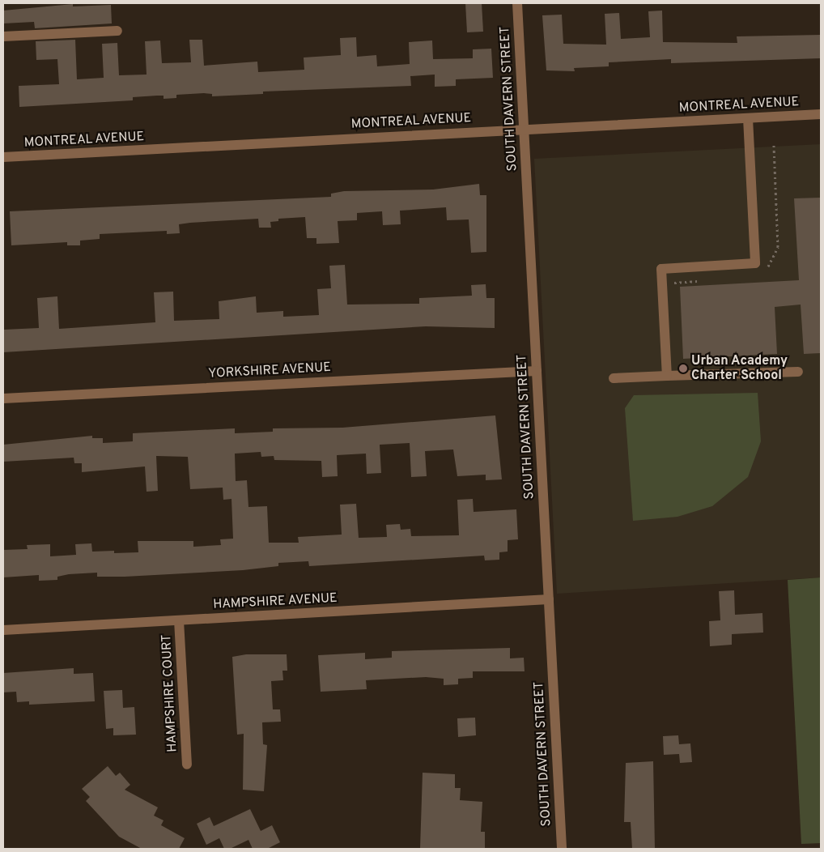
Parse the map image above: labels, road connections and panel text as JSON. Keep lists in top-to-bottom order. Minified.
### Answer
{"streets":{"street":["SOUTH DAVERN STREET","MONTREAL AVENUE","YORKSHIRE AVENUE","HAMPSHIRE AVENUE","HAMPSHIRE COURT"]},"crossings":[["SOUTH DAVERN STREET","MONTREAL AVENUE"],["SOUTH DAVERN STREET","YORKSHIRE AVENUE"],["SOUTH DAVERN STREET","HAMPSHIRE AVENUE"],["HAMPSHIRE AVENUE","HAMPSHIRE COURT"]],"places":["Urban Academy Charter School"]}
